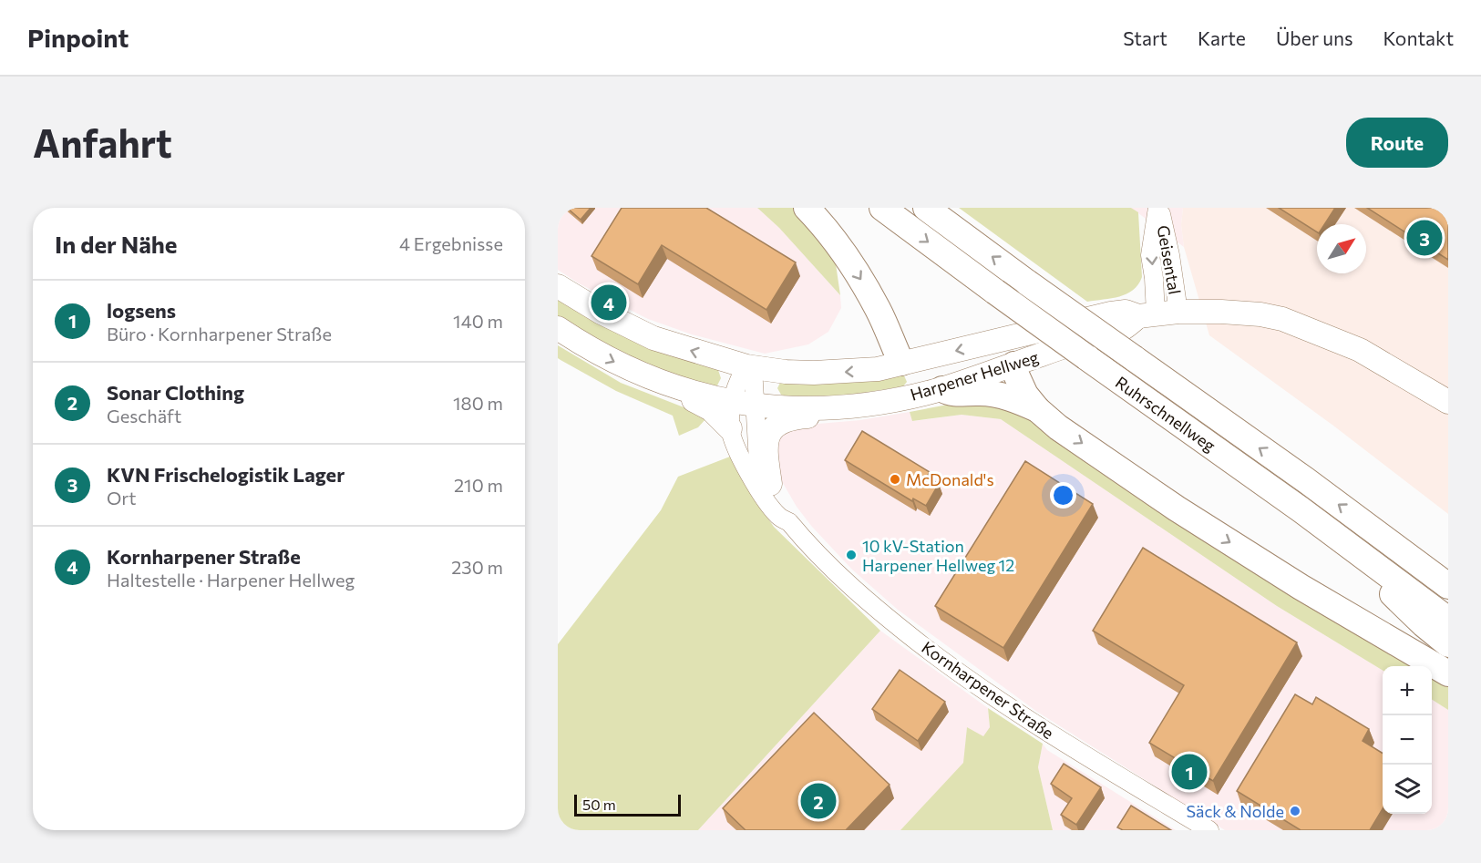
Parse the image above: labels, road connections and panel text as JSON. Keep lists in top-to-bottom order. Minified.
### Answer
{"streets":{"highway":["Ruhrschnellweg"],"main road":["Harpener Hellweg"],"street":["Geisental","Kornharpener Straße"]},"crossings":[["Geisental","Harpener Hellweg"],["Harpener Hellweg","Kornharpener Straße"]],"places":["McDonald's","10 kV-Station Harpener Hellweg 12","Säck & Nolde"],"scale_bar":"50 m","north":"top right","page":{"header":"Pinpoint","nav":["Start","Karte","Über uns","Kontakt"],"buttons":"Route","title":"Anfahrt","heading":["In der Nähe","4 Ergebnisse"],"pins":["3","4","1","2"],"list":[{"mark":"1","name":"logsens","note":"Büro · Kornharpener Straße","value":"140 m"},{"mark":"2","name":"Sonar Clothing","note":"Geschäft","value":"180 m"},{"mark":"3","name":"KVN Frischelogistik Lager","note":"Ort","value":"210 m"},{"mark":"4","name":"Kornharpener Straße","note":"Haltestelle · Harpener Hellweg","value":"230 m"}],"map_buttons":["+","−"],"scale":"50 m"}}
